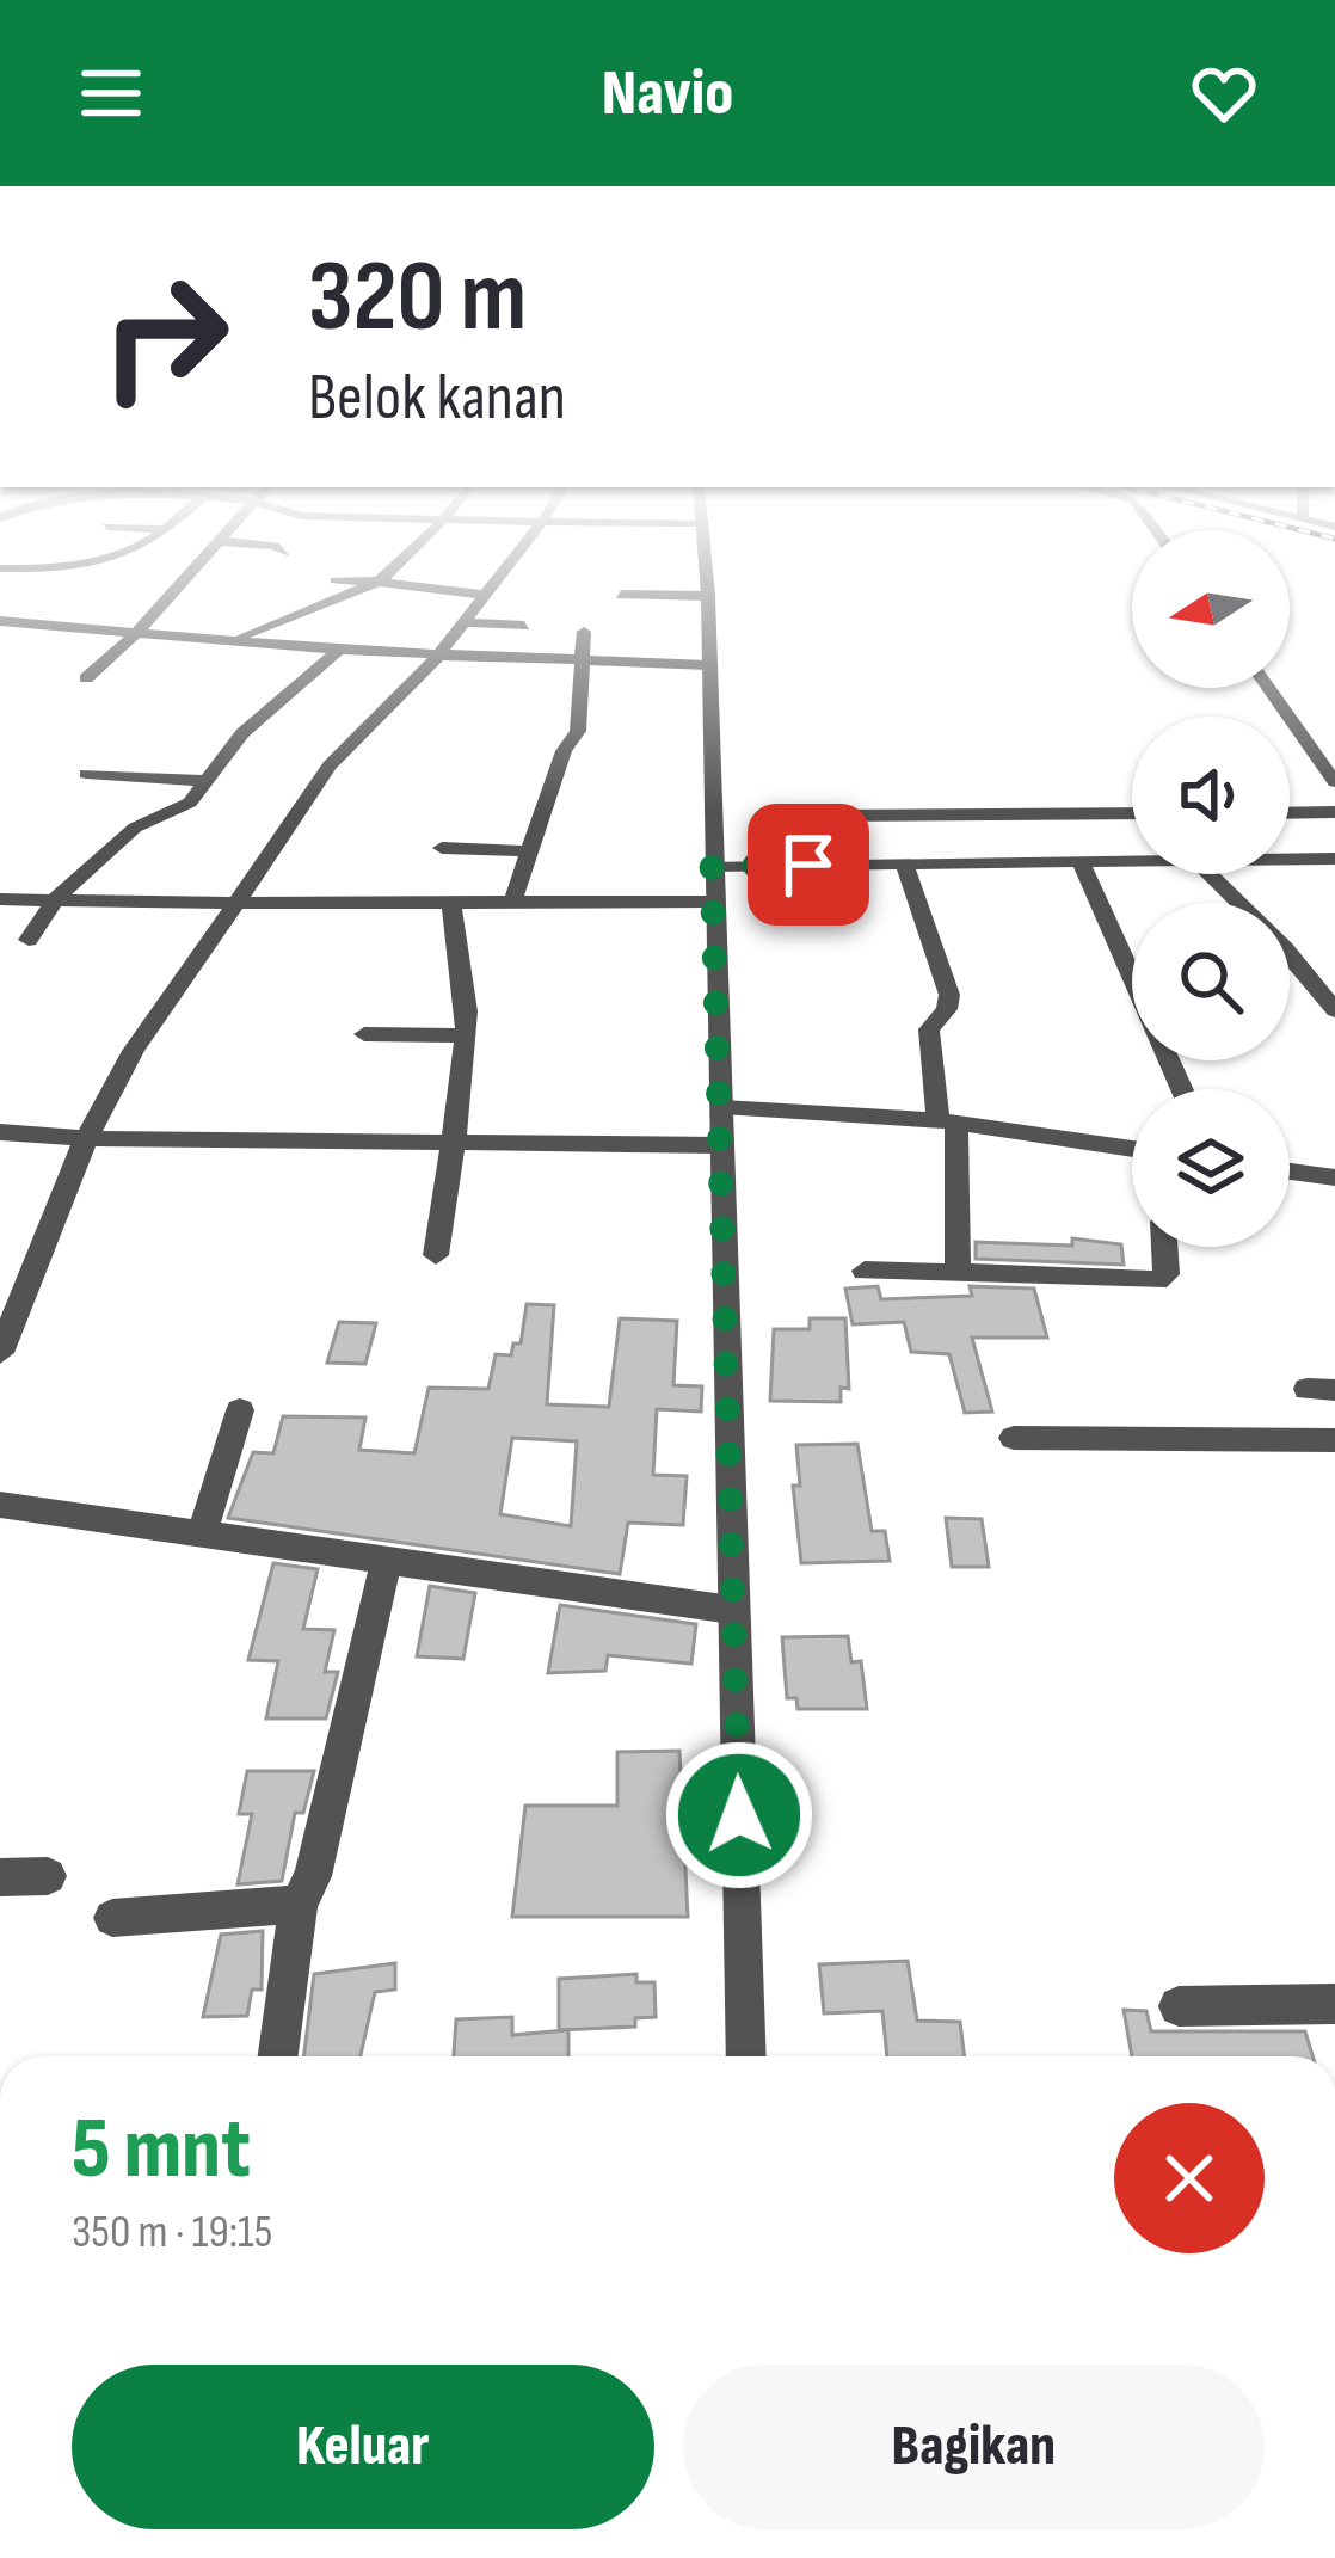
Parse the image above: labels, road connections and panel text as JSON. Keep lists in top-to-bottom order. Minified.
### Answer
{"north":"left","page":{"header":"Navio","turn":["320 m","Belok kanan"],"heading":["5 mnt","350 m · 19:15"],"buttons":["Keluar","Bagikan"]}}
